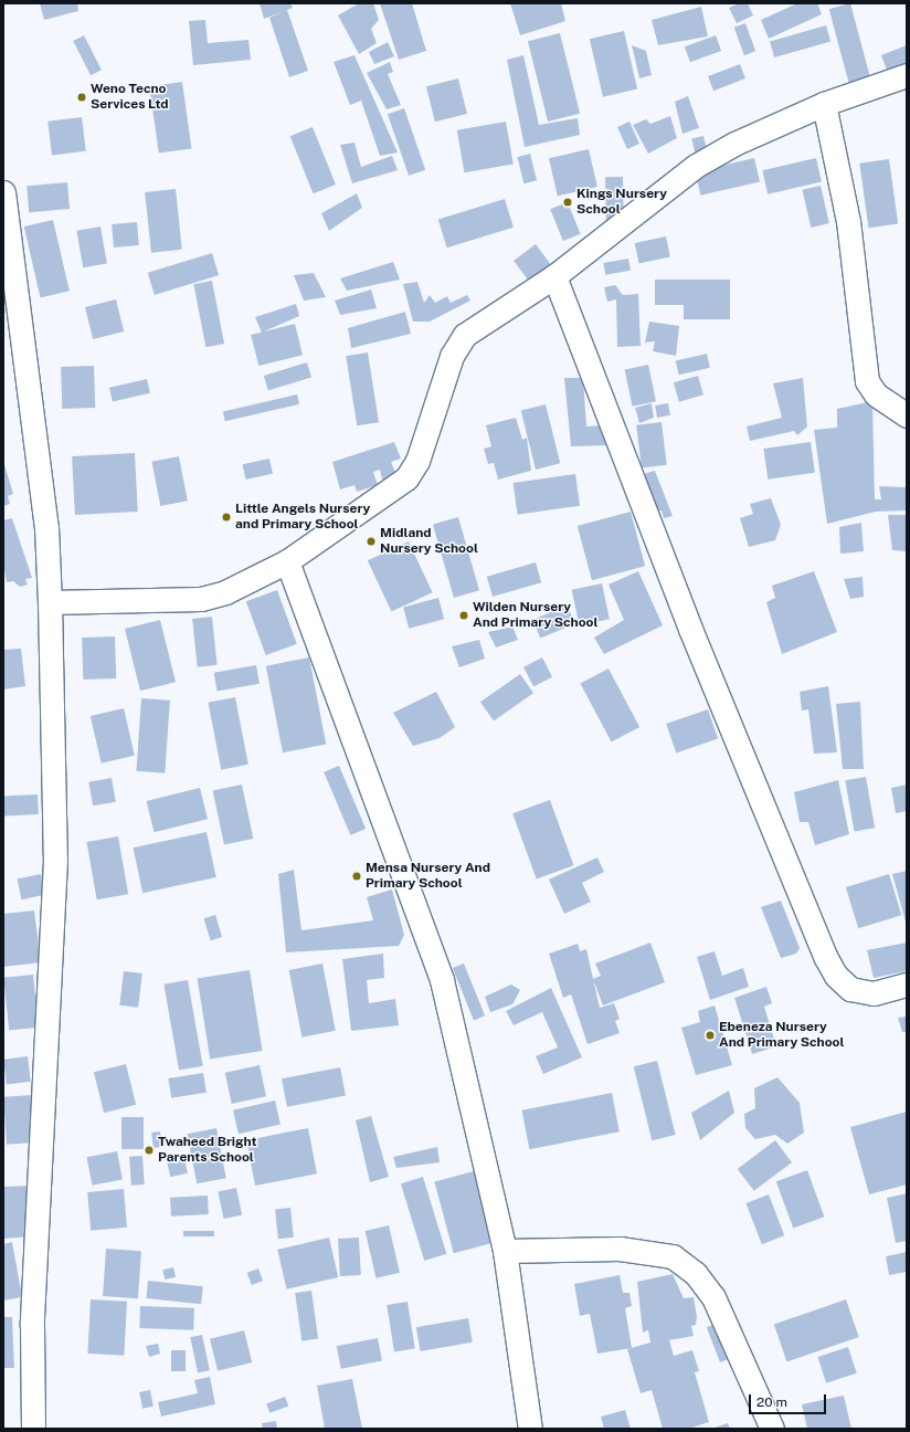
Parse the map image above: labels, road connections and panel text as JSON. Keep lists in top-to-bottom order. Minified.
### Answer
{"places":["Weno Tecno Services Ltd","Kings Nursery School","Little Angels Nursery and Primary School","Midland Nursery School","Wilden Nursery And Primary School","Mensa Nursery And Primary School","Ebeneza Nursery And Primary School","Twaheed Bright Parents School"],"scale_bar":"20 m"}
